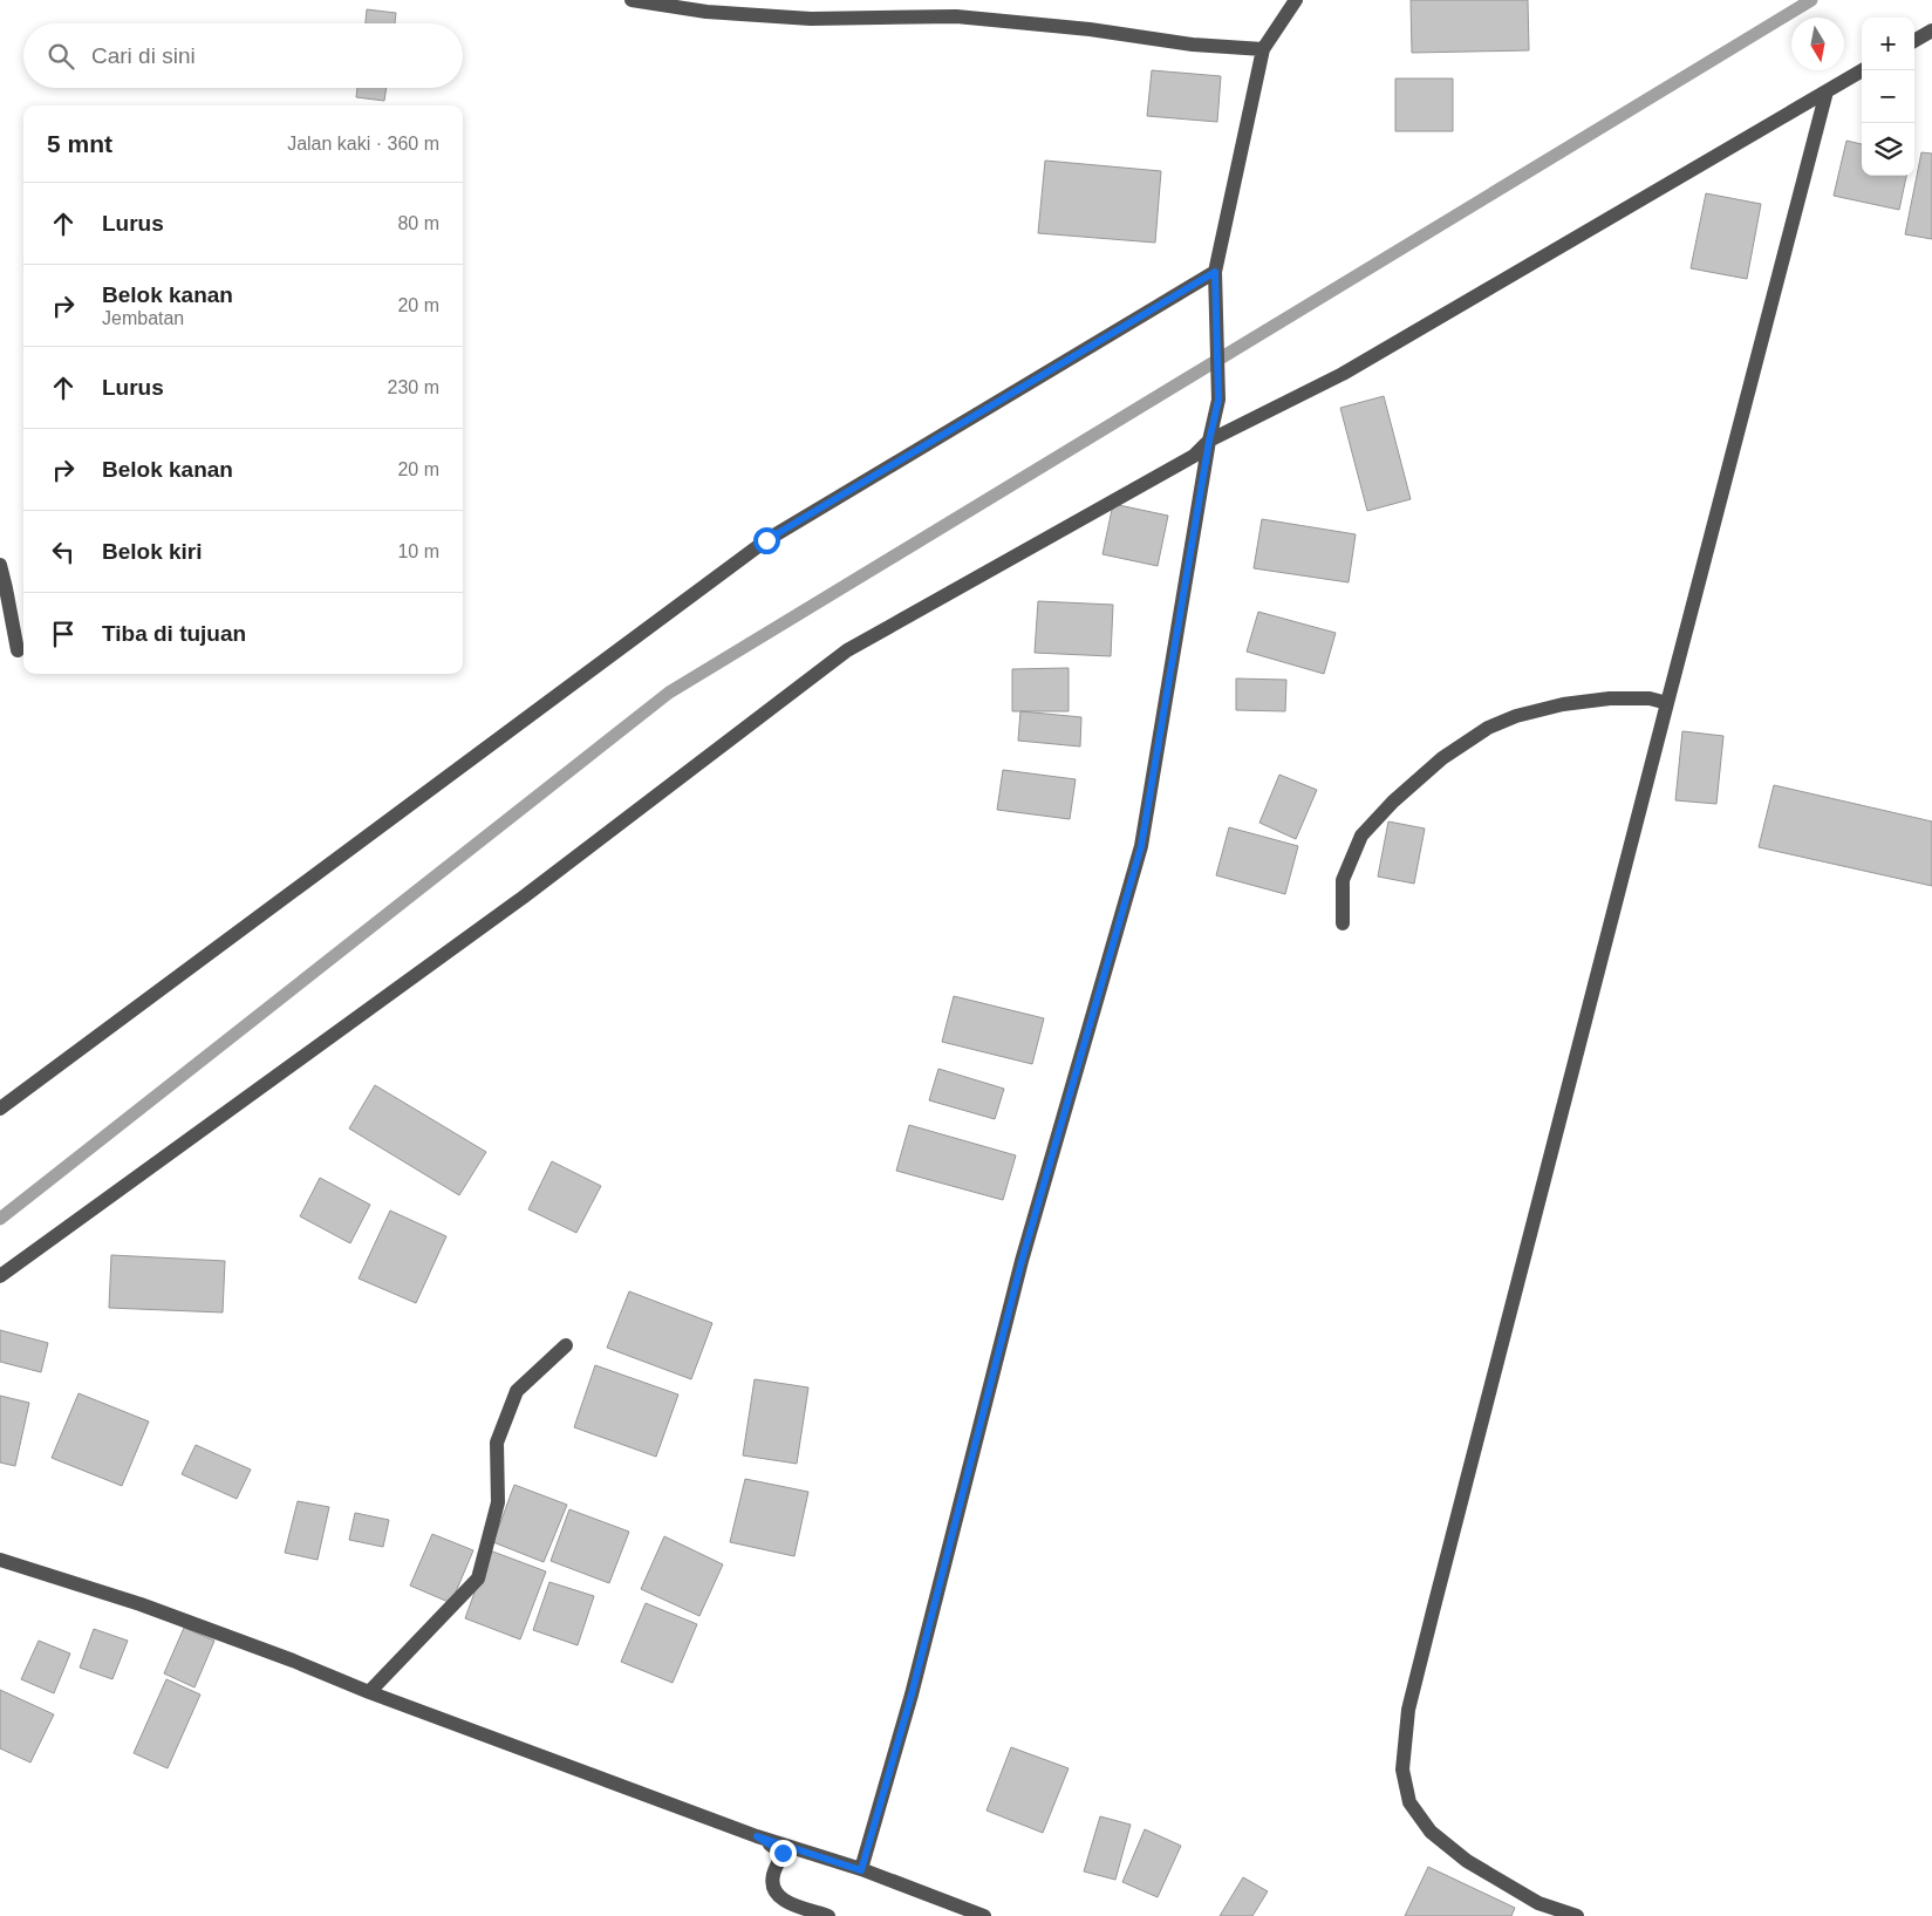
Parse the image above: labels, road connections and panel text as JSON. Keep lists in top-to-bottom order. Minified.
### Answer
{"north":"bottom","page":{"map_buttons":["+","−"],"search":"Cari di sini","heading":["5 mnt","Jalan kaki · 360 m"],"list":[["Lurus","80 m"],["Belok kanan","Jembatan","20 m"],["Lurus","230 m"],["Belok kanan","20 m"],["Belok kiri","10 m"],"Tiba di tujuan"]}}
